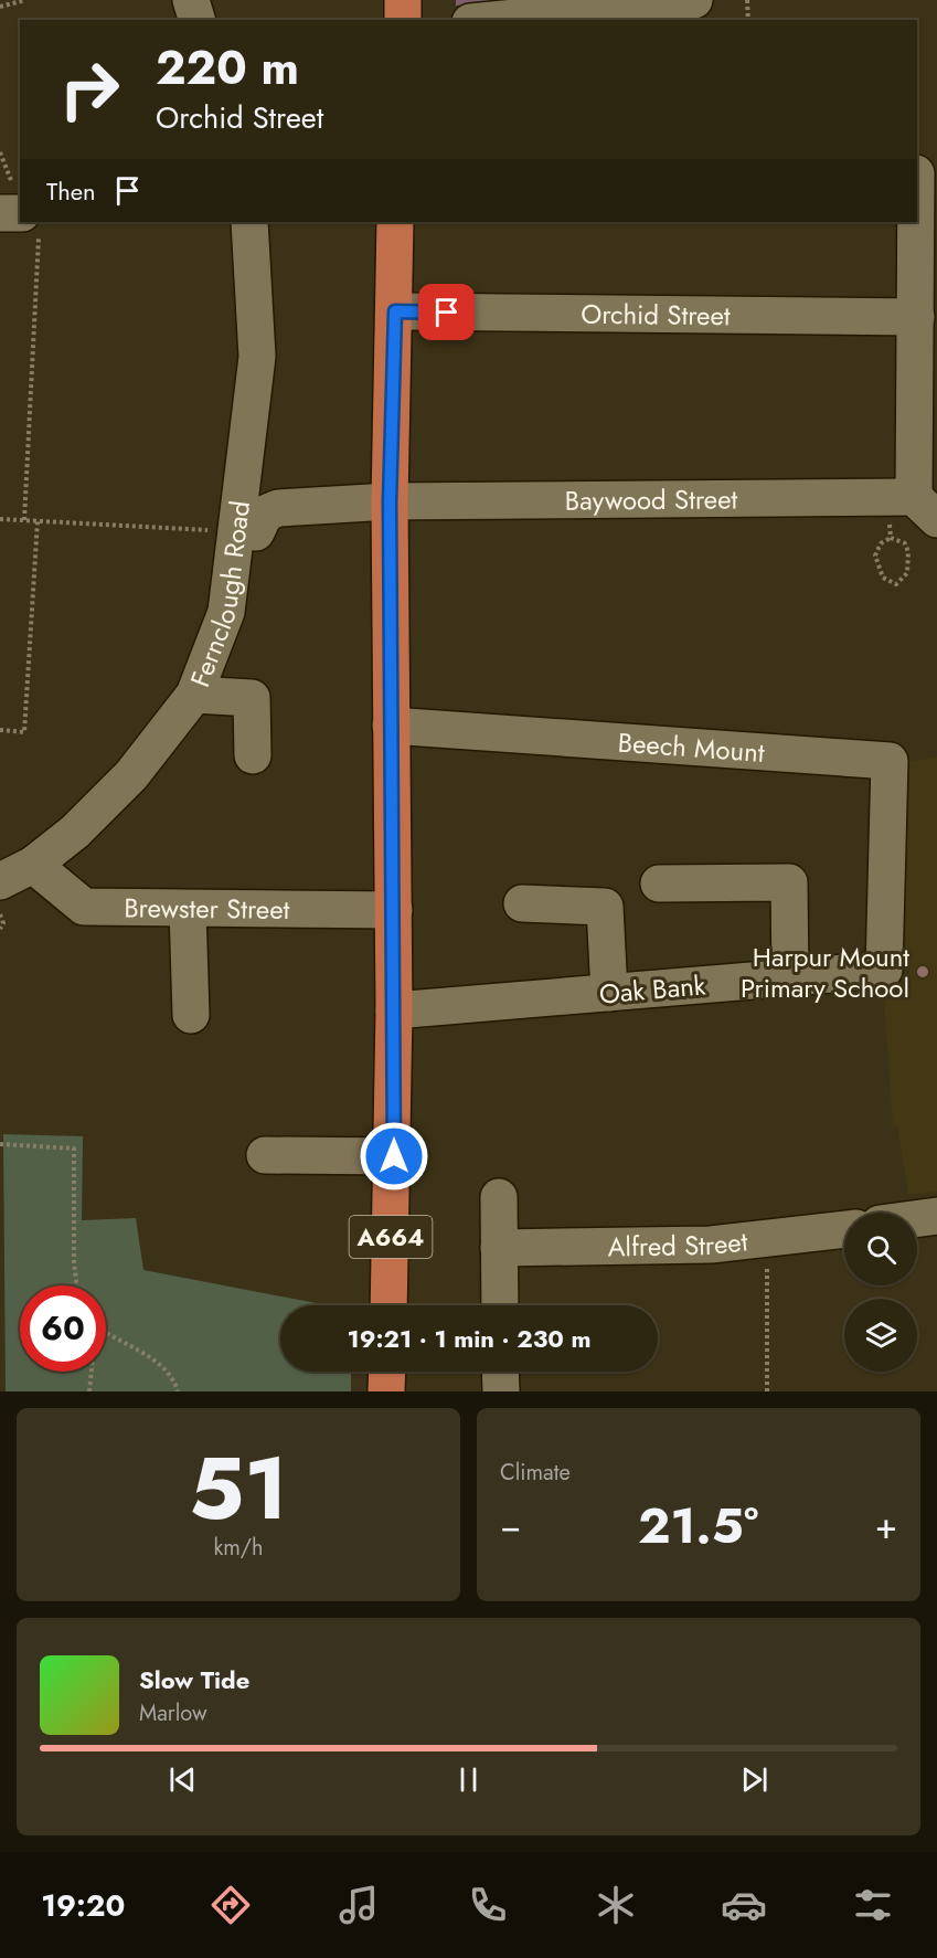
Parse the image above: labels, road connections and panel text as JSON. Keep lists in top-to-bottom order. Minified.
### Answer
{"streets":{"main road":["A664"],"street":["Orchid Street","Baywood Street","Fernclough Road","Beech Mount","Brewster Street","Oak Bank","Alfred Street"]},"crossings":[["Orchid Street","A664"],["Baywood Street","Fernclough Road"],["Baywood Street","A664"],["Fernclough Road","Brewster Street"],["Beech Mount","Oak Bank"],["Beech Mount","A664"],["Brewster Street","A664"],["Oak Bank","A664"]],"places":["Harpur Mount Primary School"],"page":{"turn":["220 m","Orchid Street"],"then":"Then","limit":"60","trip":"19:21 · 1 min · 230 m","tile":[["51","km/h"],"Climate"],"heat":["−","21.5°","+"],"song":["Slow Tide","Marlow"],"tabs":"19:20"}}
